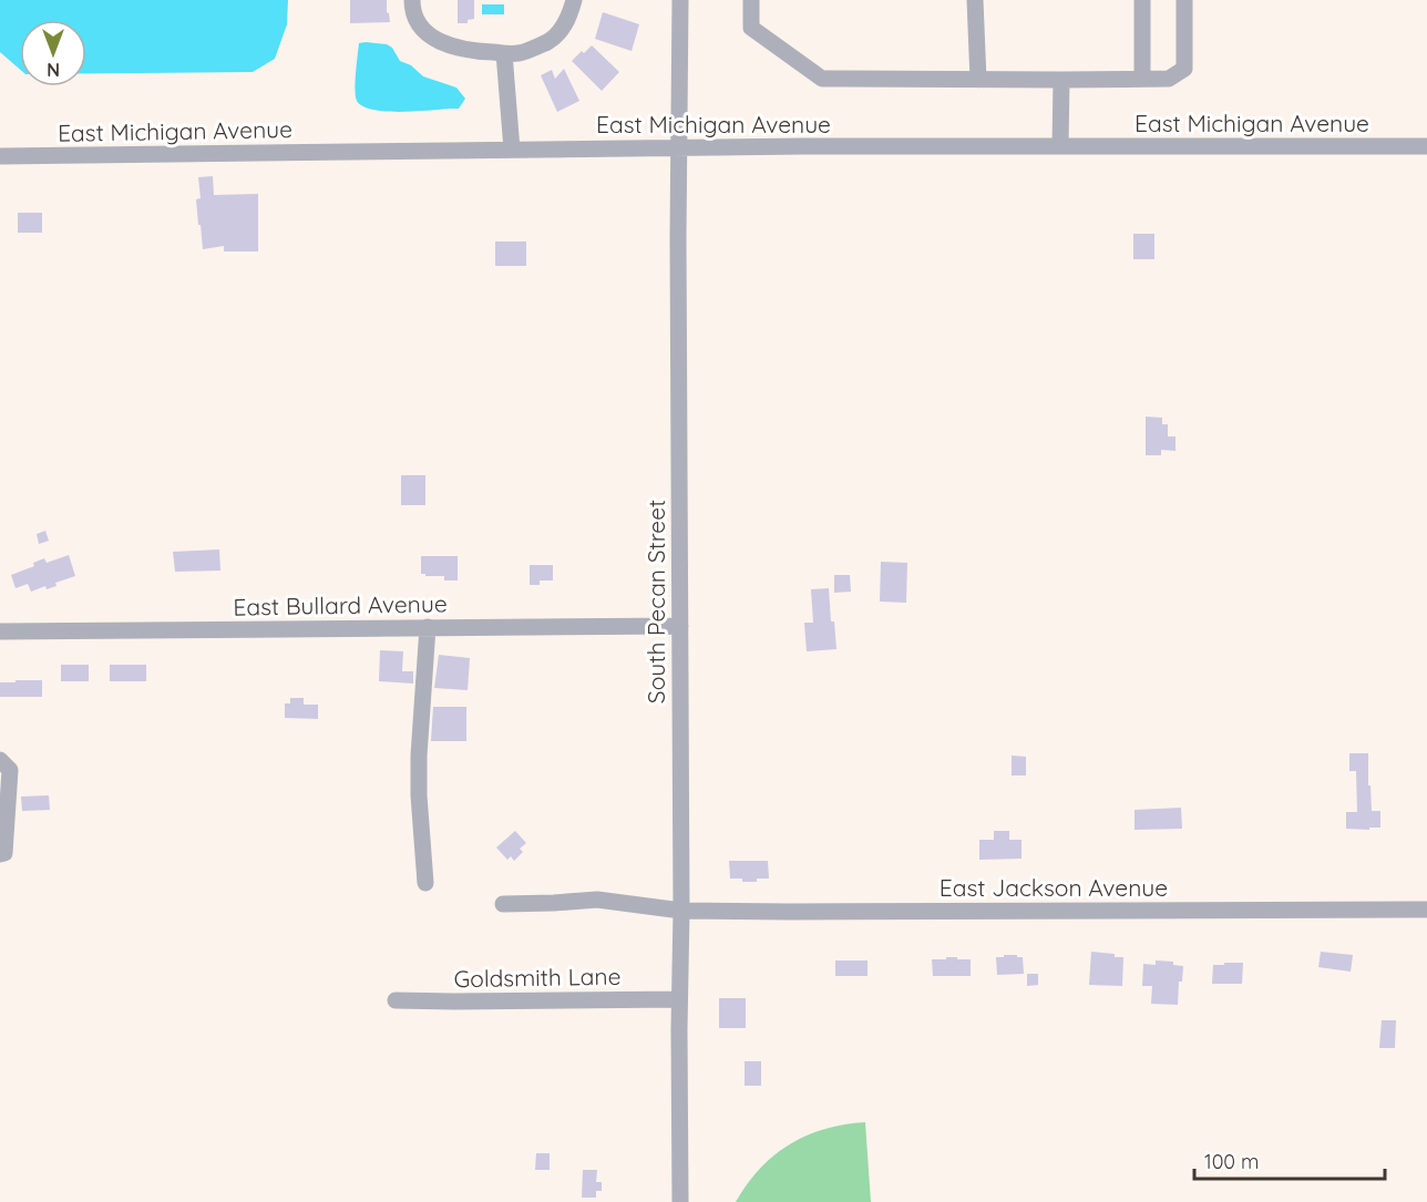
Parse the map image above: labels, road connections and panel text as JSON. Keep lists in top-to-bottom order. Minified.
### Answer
{"streets":{"street":["East Michigan Avenue","South Pecan Street","East Bullard Avenue","East Jackson Avenue","Goldsmith Lane"]},"crossings":[["East Michigan Avenue","South Pecan Street"],["South Pecan Street","East Bullard Avenue"],["South Pecan Street","East Jackson Avenue"],["South Pecan Street","Goldsmith Lane"]],"scale_bar":"100 m","north":"bottom"}
